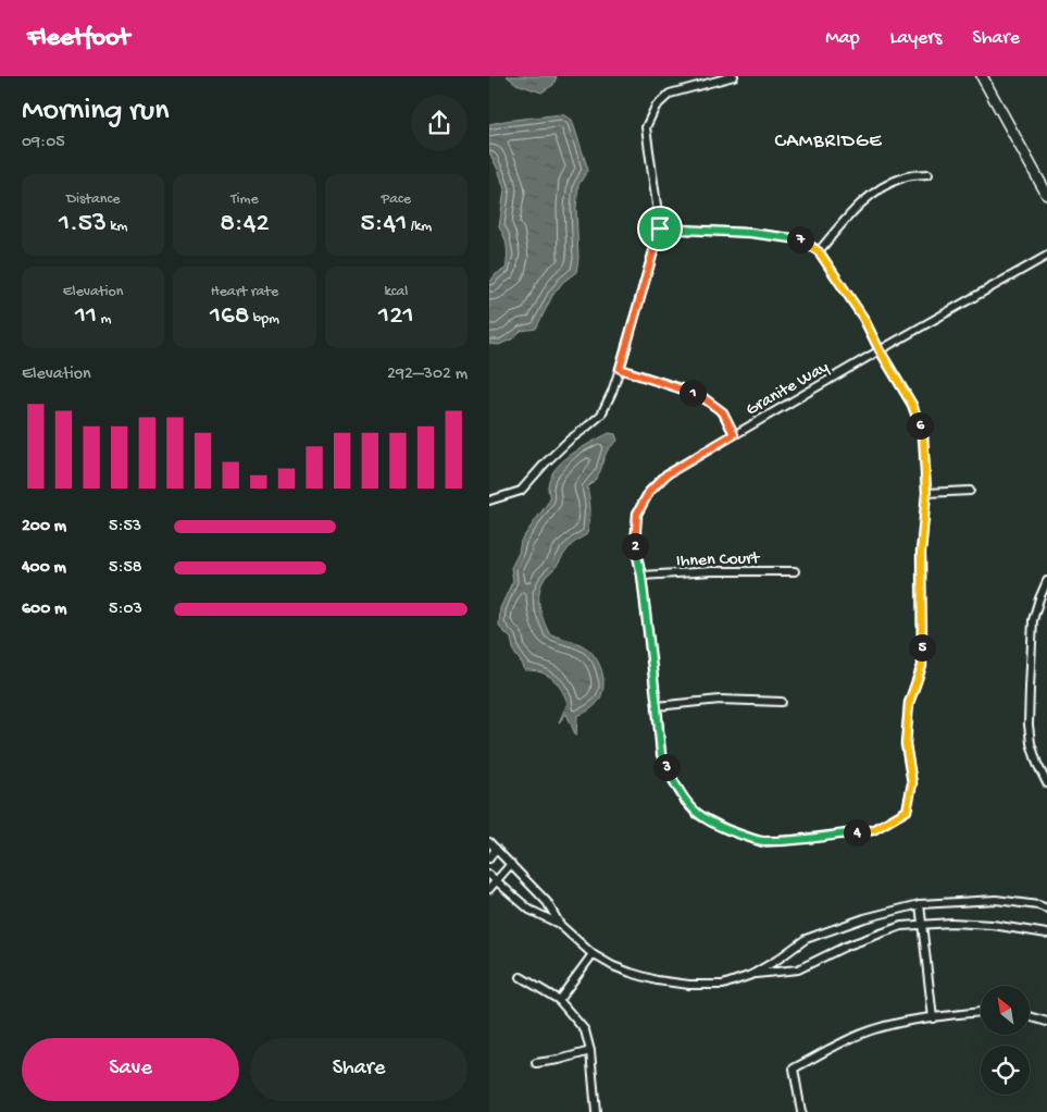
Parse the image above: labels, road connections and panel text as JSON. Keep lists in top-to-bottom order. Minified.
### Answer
{"streets":{"street":["Granite Way","Ihnen Court"]},"crossings":[["Granite Way","Ihnen Court"]],"districts":["CAMBRIDGE"],"north":"top left","page":{"header":"Fleetfoot","nav":["Map","Layers","Share"],"heading":["Morning run","09:05"],"stats":[["Distance","1.53 km"],["Time","8:42"],["Pace","5:41 /km"],["Elevation","11 m"],["Heart rate","168 bpm"],["kcal","121"]],"pins":["7","1","6","2","5","3","4"],"chart":["Elevation","292–302 m"],"list":[{"name":"200 m","note":"5:53"},{"name":"400 m","note":"5:58"},{"name":"600 m","note":"5:03"}],"buttons":["Save","Share"]}}
